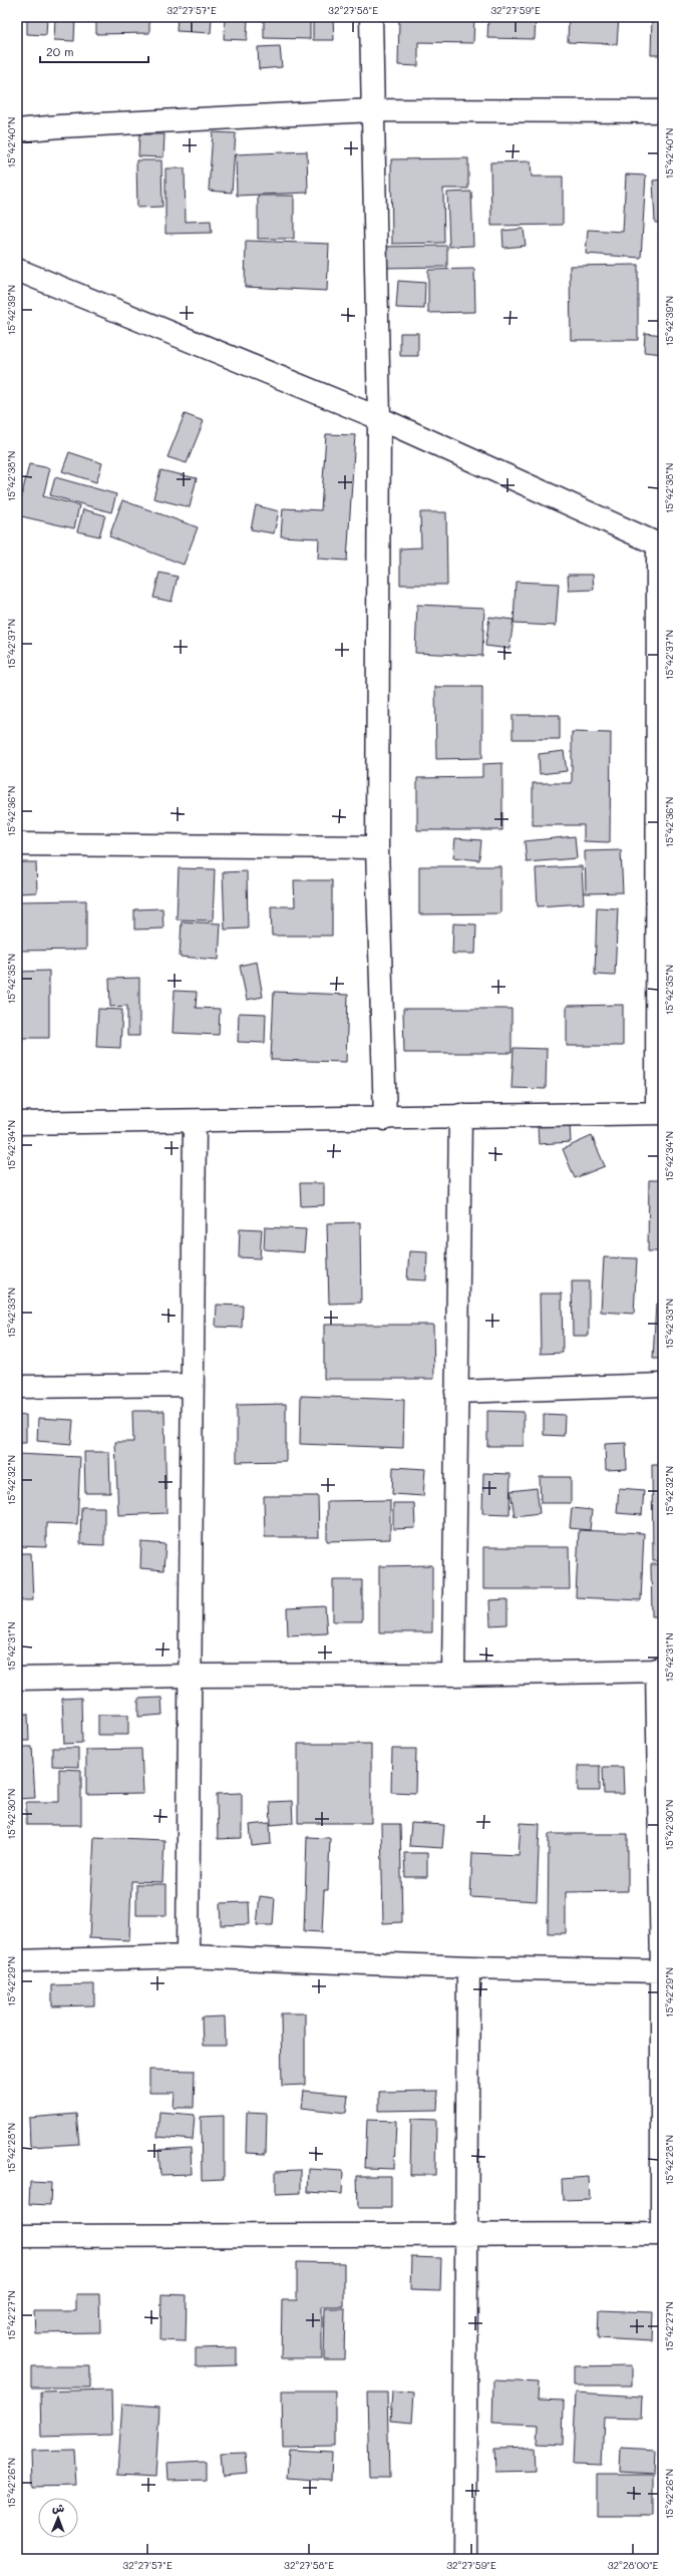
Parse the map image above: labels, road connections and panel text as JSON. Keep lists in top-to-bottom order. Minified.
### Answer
{"scale_bar":"20 m","north":"top","coordinates":["32°27'57\"E","32°27'58\"E","32°27'59\"E","15°42'40\"N","15°42'39\"N","15°42'38\"N","15°42'37\"N","15°42'36\"N","15°42'35\"N","15°42'34\"N","15°42'33\"N","15°42'32\"N","15°42'31\"N","15°42'30\"N","15°42'29\"N","15°42'28\"N","15°42'27\"N","15°42'26\"N","32°28'00\"E"]}
